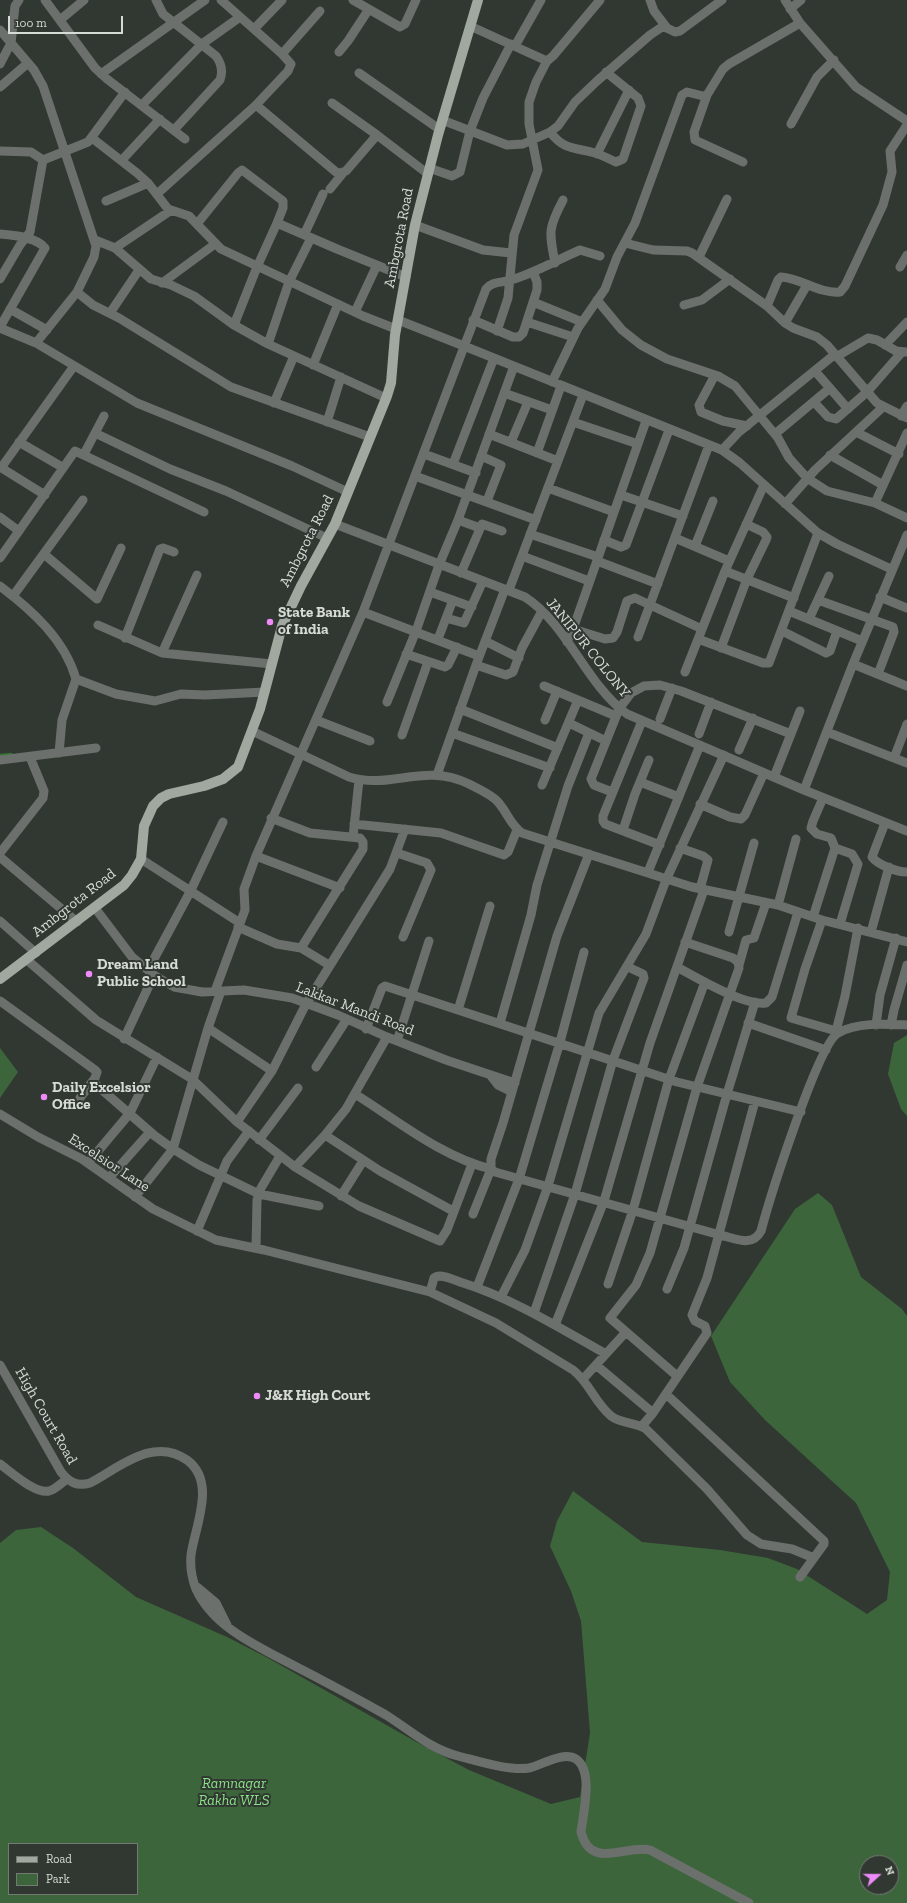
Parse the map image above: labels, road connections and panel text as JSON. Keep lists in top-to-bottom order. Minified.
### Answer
{"streets":{"main road":["Ambgrota Road"],"street":["JANIPUR COLONY","Lakkar Mandi Road","Excelsior Lane","High Court Road"]},"crossings":[["Ambgrota Road","JANIPUR COLONY"],["Ambgrota Road","Lakkar Mandi Road"]],"parks":["Ramnagar Rakha WLS"],"places":["State Bank of India","Dream Land Public School","Daily Excelsior Office","J&K High Court"],"legend":["Road","Park"],"scale_bar":"100 m","north":"right"}
